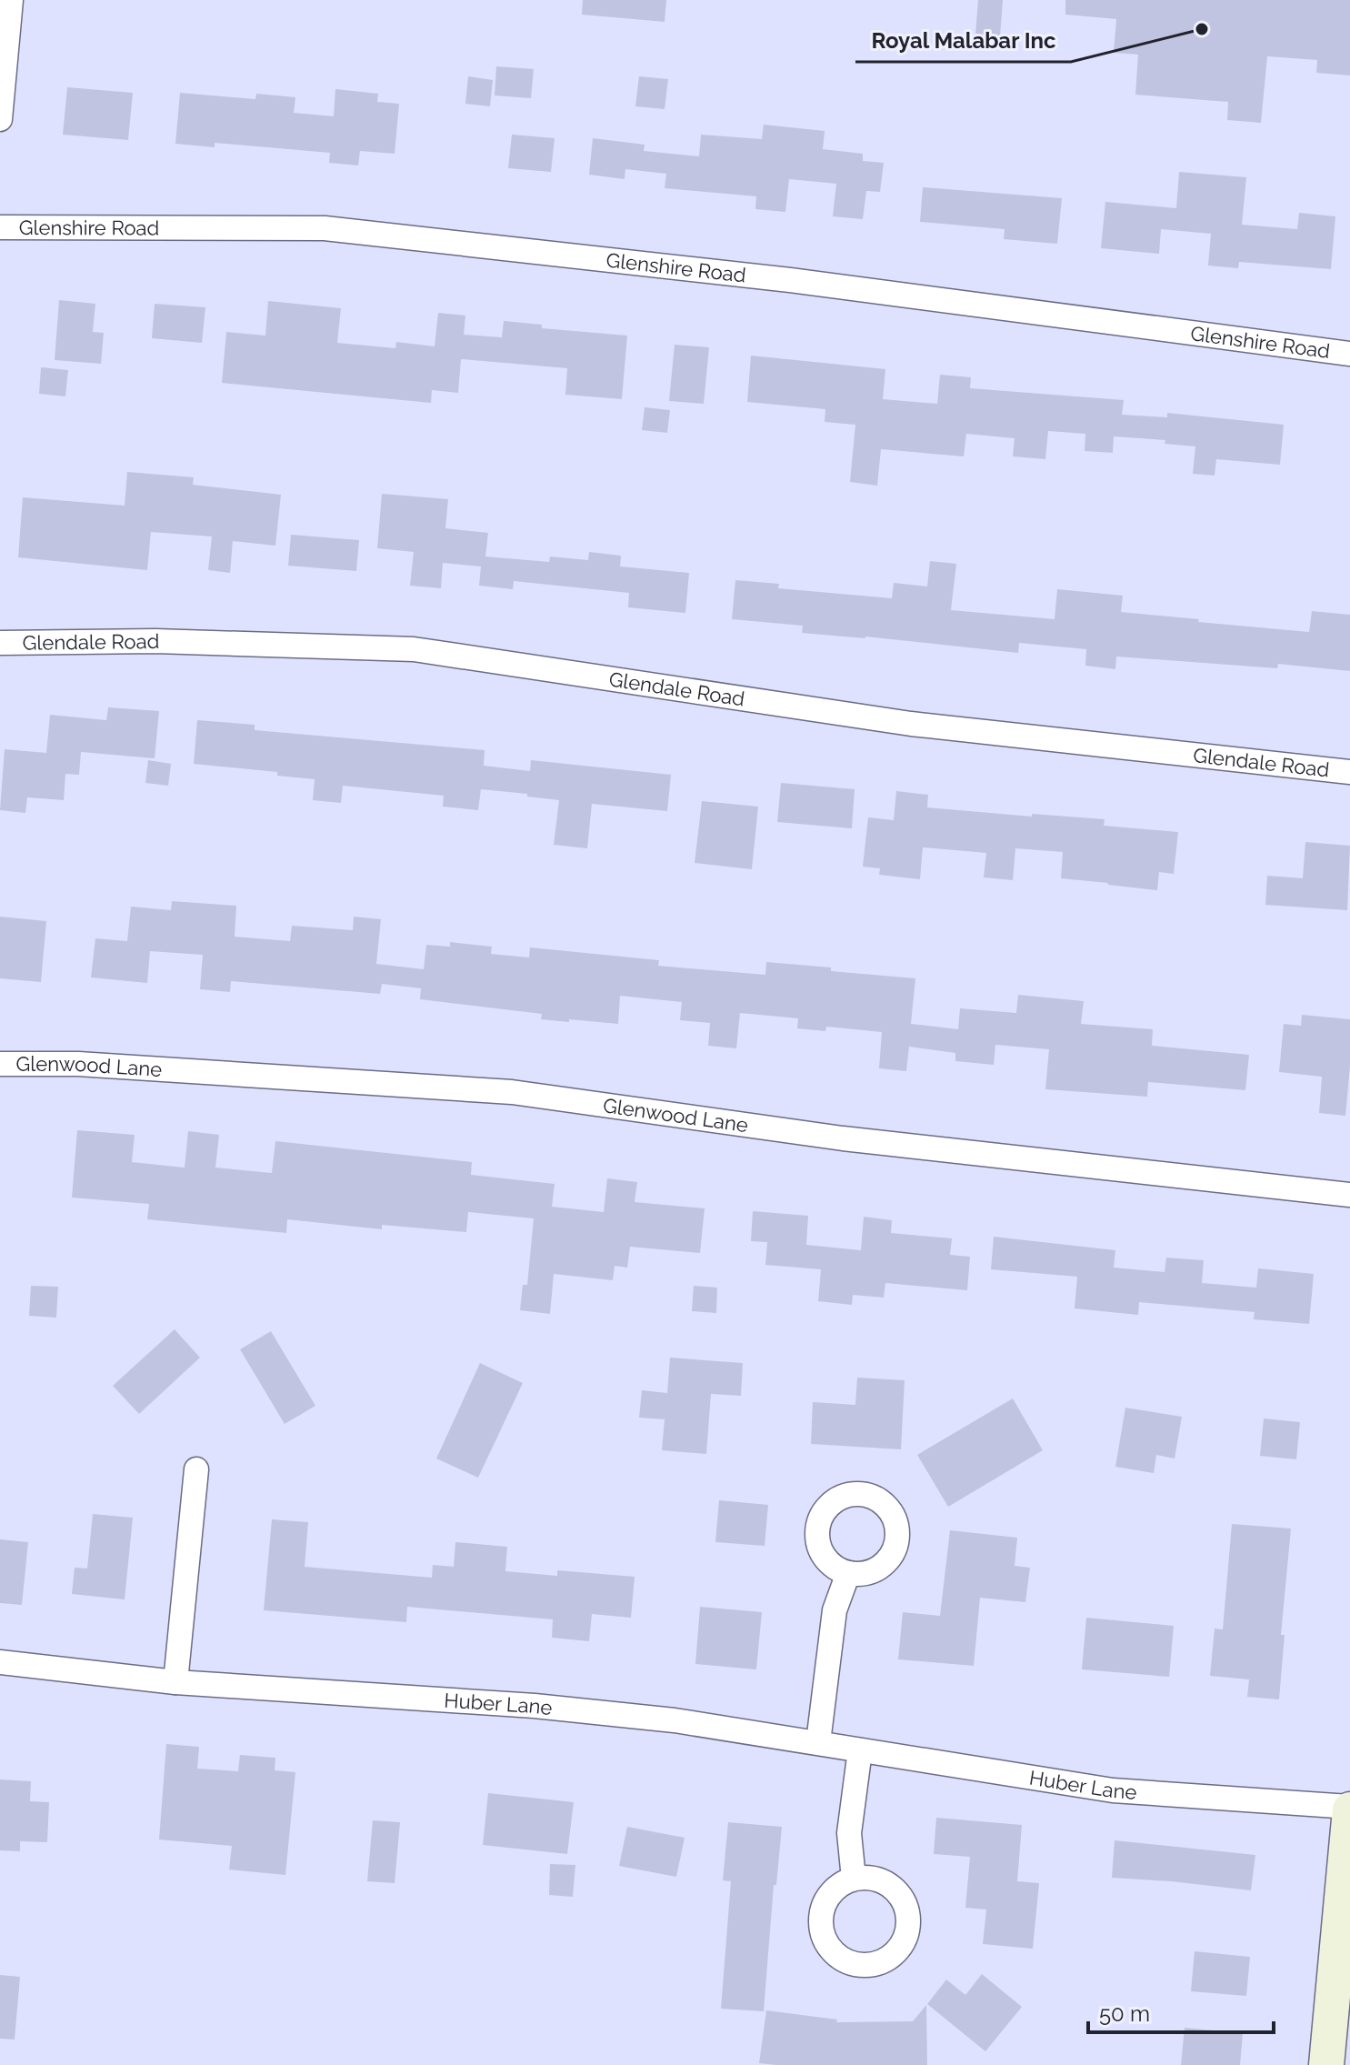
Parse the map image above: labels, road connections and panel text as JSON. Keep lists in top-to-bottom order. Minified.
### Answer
{"streets":{"street":["Glenshire Road","Glendale Road","Glenwood Lane","Huber Lane"]},"places":["Royal Malabar Inc"],"scale_bar":"50 m"}
